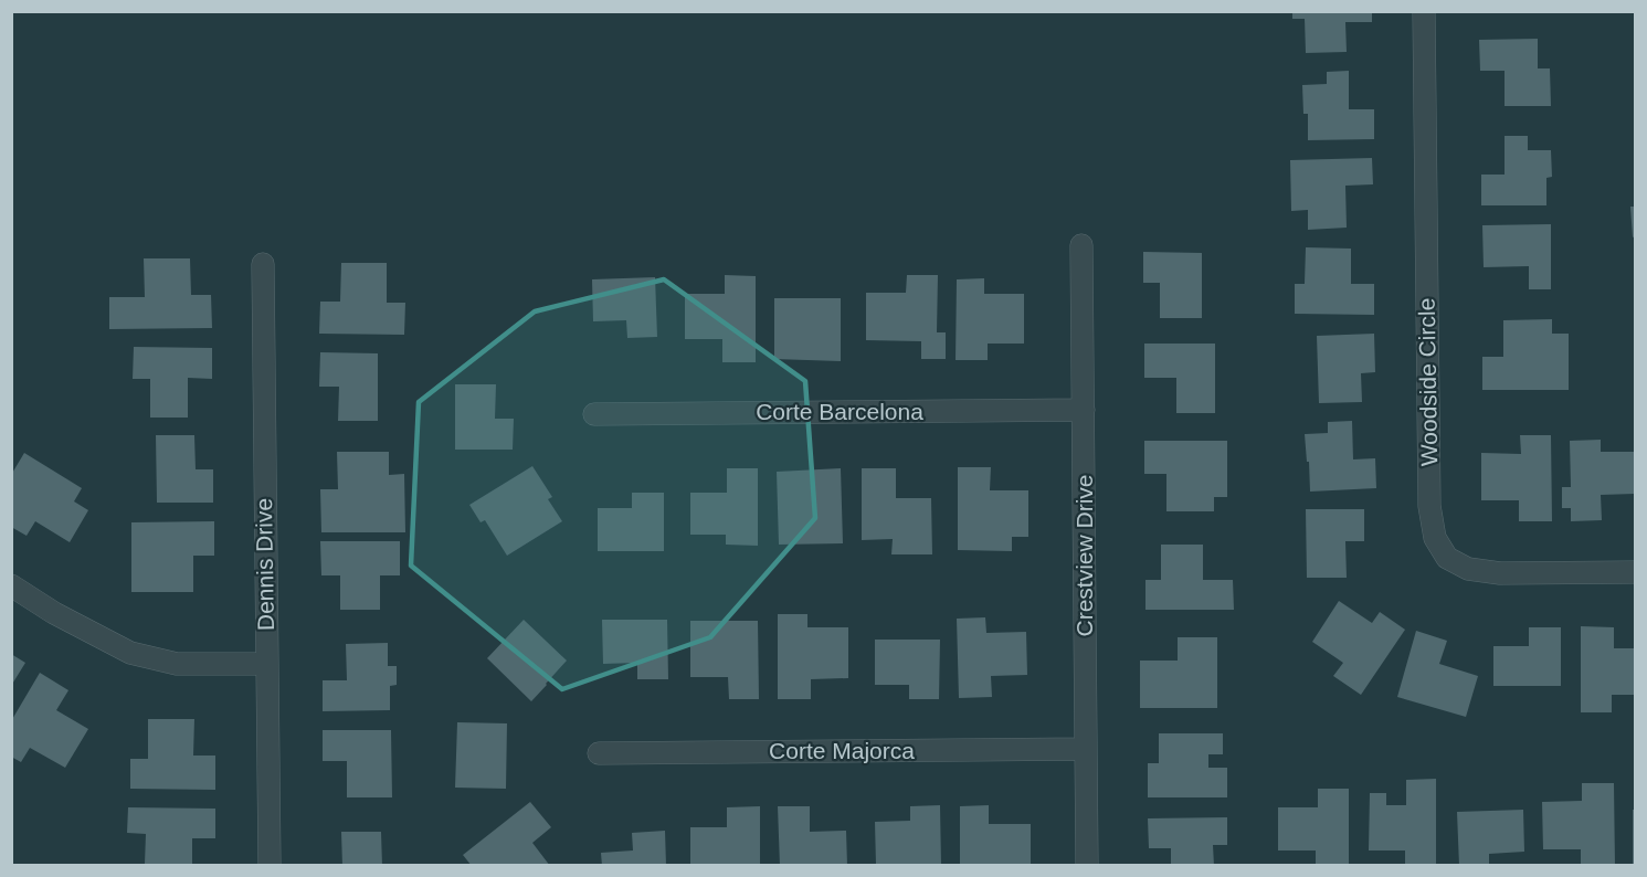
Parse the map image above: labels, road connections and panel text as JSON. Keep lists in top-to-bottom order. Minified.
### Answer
{"streets":{"street":["Woodside Circle","Corte Barcelona","Crestview Drive","Dennis Drive","Corte Majorca"]},"crossings":[["Corte Barcelona","Crestview Drive"],["Crestview Drive","Corte Majorca"]]}
